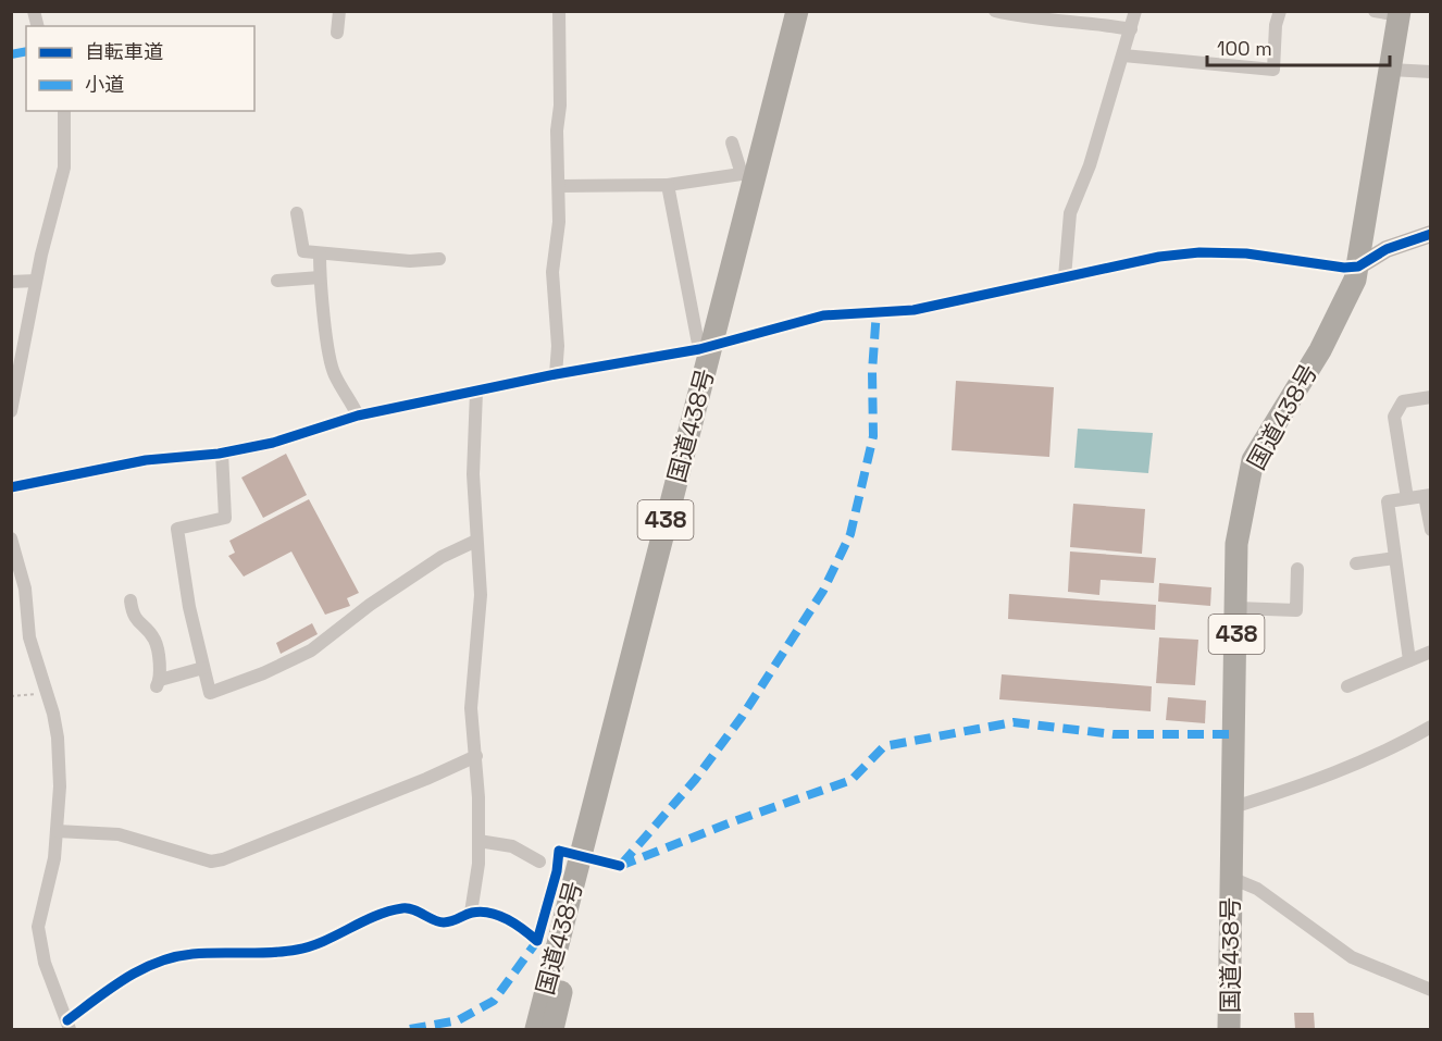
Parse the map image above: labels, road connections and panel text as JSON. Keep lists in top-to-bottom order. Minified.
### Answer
{"streets":{"highway":["国道438号","438"]},"legend":["自転車道","小道"],"scale_bar":"100 m"}
